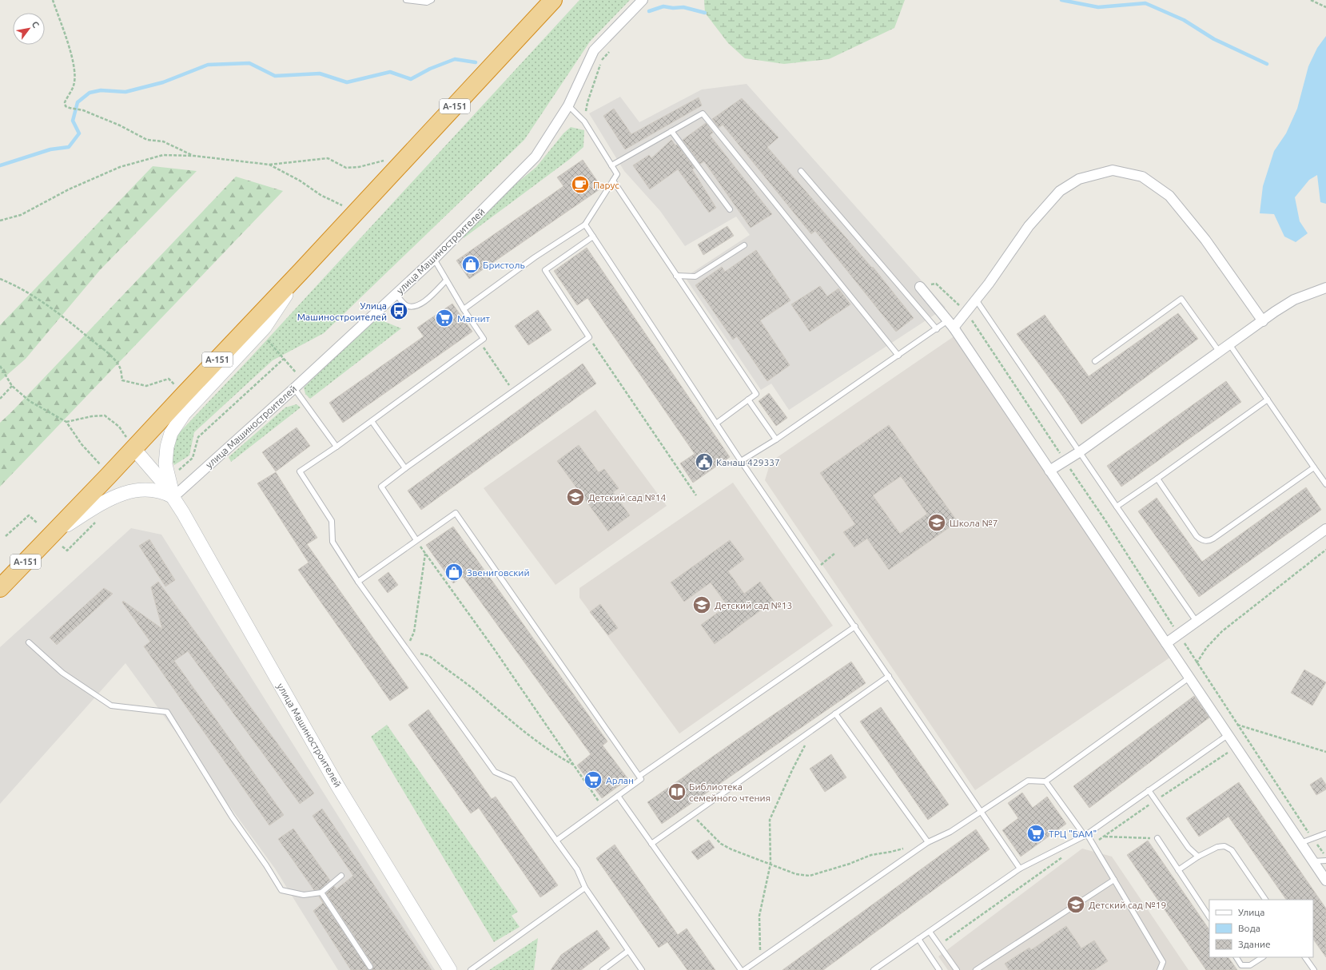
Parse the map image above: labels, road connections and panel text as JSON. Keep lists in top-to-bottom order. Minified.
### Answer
{"streets":{"highway":["А-151"],"main road":["улица Машиностроителей"]},"crossings":[["А-151","улица Машиностроителей"]],"places":{"cafe":["Парус"],"shop":["Бристоль","Звениговский"],"bus stop":["Улица Машиностроителей"],"supermarket":["Магнит","Арлан","ТРЦ \"БАМ\""],"public building":["Канаш 429337"],"school or university":["Детский сад №14","Школа №7","Детский сад №13","Детский сад №19"],"library":["Библиотека семейного чтения"]},"legend":["Улица","Вода","Здание"],"north":"top right"}
